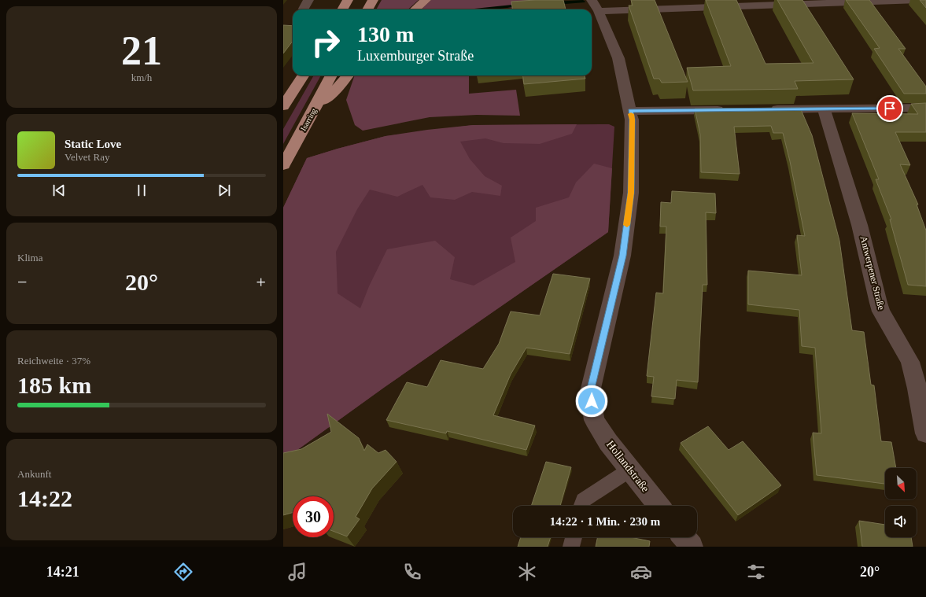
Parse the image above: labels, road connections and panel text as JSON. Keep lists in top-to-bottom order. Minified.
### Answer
{"streets":{"highway":["Isarring"],"street":["Antwerpener Straße","Hollandstraße"]},"north":"bottom right","page":{"tile":[["21","km/h"],"Klima",["Reichweite · 37%","185 km"],["Ankunft","14:22"]],"turn":["130 m","Luxemburger Straße"],"song":["Static Love","Velvet Ray"],"heat":["−","20°","+"],"limit":"30","trip":"14:22 · 1 Min. · 230 m","tabs":["14:21","20°"]}}
